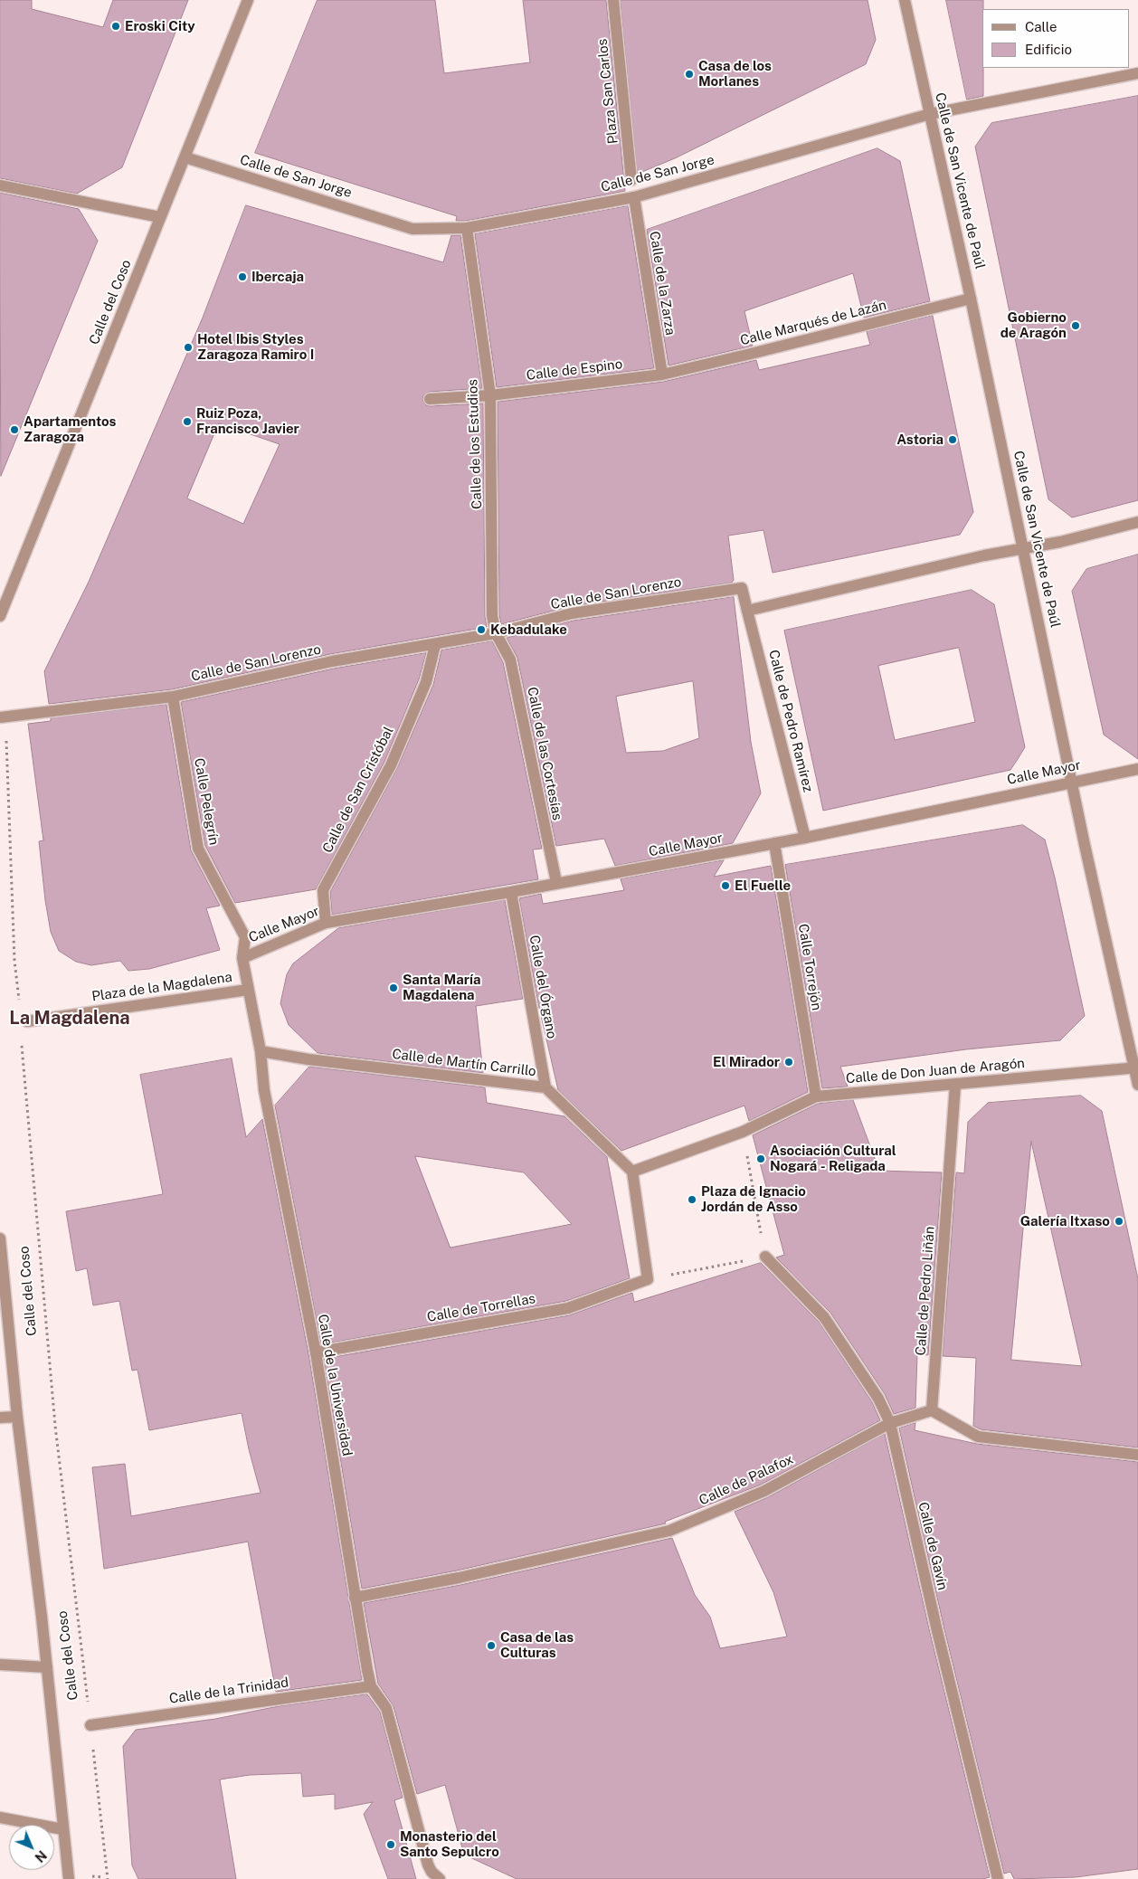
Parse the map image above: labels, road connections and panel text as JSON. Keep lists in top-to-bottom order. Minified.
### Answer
{"streets":{"street":["Plaza San Carlos","Calle de San Jorge","Calle de San Vicente de Paúl","Calle de la Zarza","Calle del Coso","Calle Marqués de Lazán","Calle de Espino","Calle de los Estudios","Calle de San Lorenzo","Calle de Pedro Ramírez","Calle de las Cortesías","Calle Mayor","Calle de San Cristóbal","Calle Pelegrín","Calle Torrejón","Plaza de la Magdalena","Calle del Órgano","Calle de Martín Carrillo","Calle de Don Juan de Aragón","Calle de Pedro Liñán","Calle de Torrellas","Calle de la Universidad","Calle de Palafox","Calle de Gavín","Calle de la Trinidad"]},"crossings":[["Calle de San Jorge","Calle de San Vicente de Paúl"],["Calle de San Jorge","Calle de la Zarza"],["Calle de San Jorge","Calle del Coso"],["Calle de San Jorge","Calle de los Estudios"],["Calle de San Vicente de Paúl","Calle Marqués de Lazán"],["Calle de San Vicente de Paúl","Calle Mayor"],["Calle de San Vicente de Paúl","Calle de Don Juan de Aragón"],["Calle de la Zarza","Calle Marqués de Lazán"],["Calle de la Zarza","Calle de Espino"],["Calle del Coso","Calle de la Trinidad"],["Calle Marqués de Lazán","Calle de Espino"],["Calle de Espino","Calle de los Estudios"],["Calle de los Estudios","Calle de San Lorenzo"],["Calle de los Estudios","Calle de las Cortesías"],["Calle de San Lorenzo","Calle de Pedro Ramírez"],["Calle de San Lorenzo","Calle de las Cortesías"],["Calle de San Lorenzo","Calle de San Cristóbal"],["Calle de San Lorenzo","Calle Pelegrín"],["Calle de Pedro Ramírez","Calle Mayor"],["Calle de las Cortesías","Calle Mayor"],["Calle Mayor","Calle de San Cristóbal"],["Calle Mayor","Calle Pelegrín"],["Calle Mayor","Calle Torrejón"],["Calle Mayor","Calle del Órgano"],["Calle Pelegrín","Plaza de la Magdalena"],["Calle Pelegrín","Calle de Martín Carrillo"],["Calle Pelegrín","Calle de la Universidad"],["Calle Torrejón","Calle de Don Juan de Aragón"],["Calle del Órgano","Calle de Martín Carrillo"],["Calle de Don Juan de Aragón","Calle de Pedro Liñán"],["Calle de Pedro Liñán","Calle de Palafox"],["Calle de Torrellas","Calle de la Universidad"],["Calle de la Universidad","Calle de Palafox"],["Calle de la Universidad","Calle de la Trinidad"],["Calle de Palafox","Calle de Gavín"]],"districts":["La Magdalena"],"places":["Eroski City","Casa de los Morlanes","Ibercaja","Gobierno de Aragón","Hotel Ibis Styles Zaragoza Ramiro I","Ruiz Poza, Francisco Javier","Apartamentos Zaragoza","Astoria","Kebadulake","El Fuelle","Santa María Magdalena","El Mirador","Asociación Cultural Nogará - Religada","Plaza de Ignacio Jordán de Asso","Galería Itxaso","Casa de las Culturas","Monasterio del Santo Sepulcro"],"legend":["Calle","Edificio"],"north":"bottom right"}
